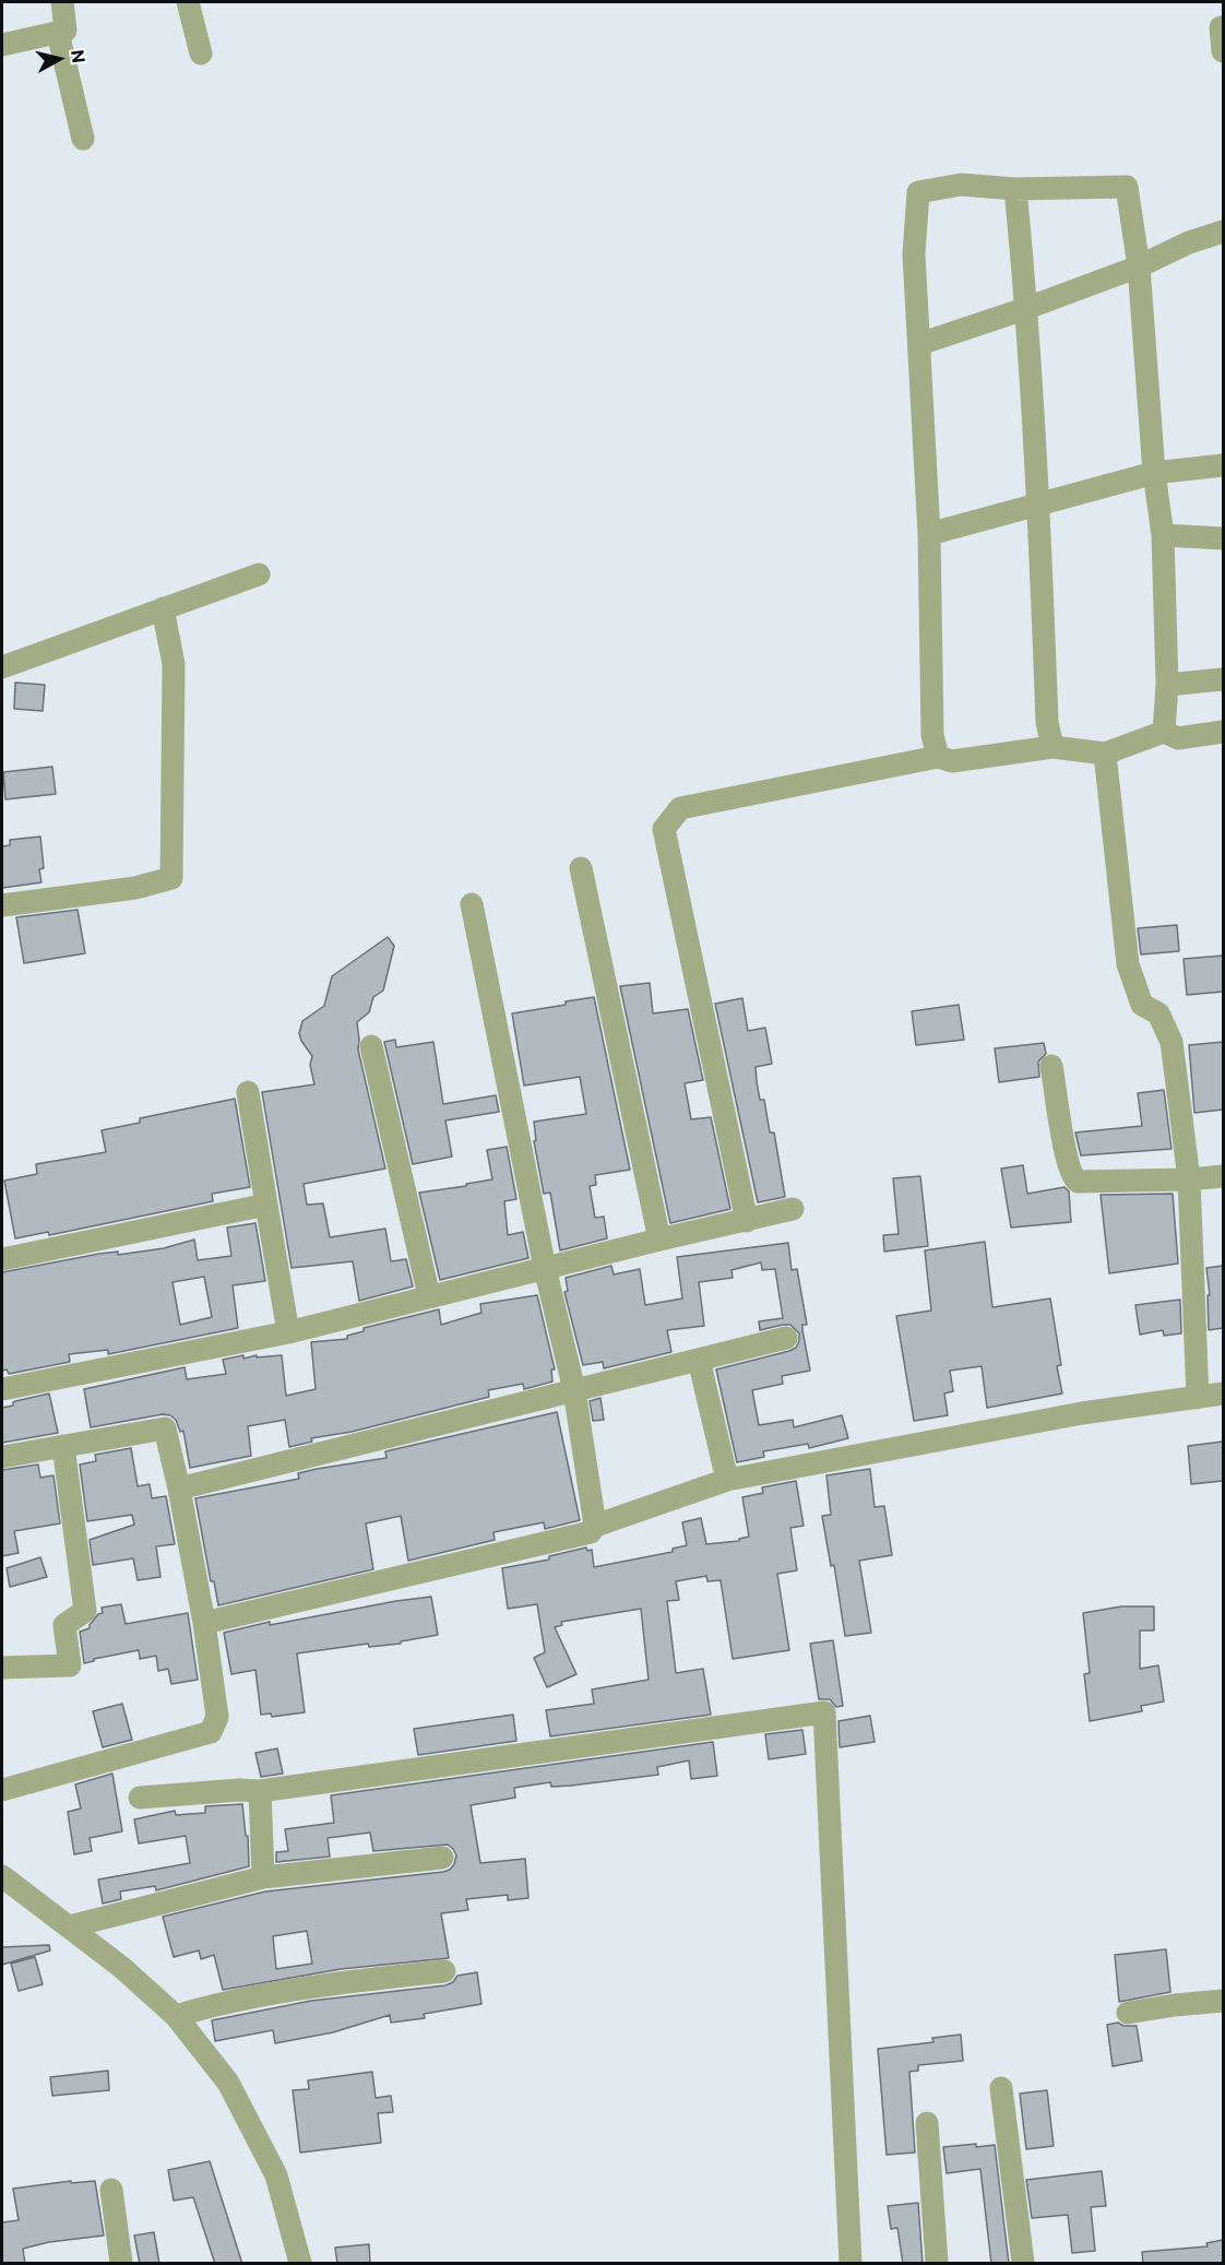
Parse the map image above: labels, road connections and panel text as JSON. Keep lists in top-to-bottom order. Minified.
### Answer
{"north":"right"}
